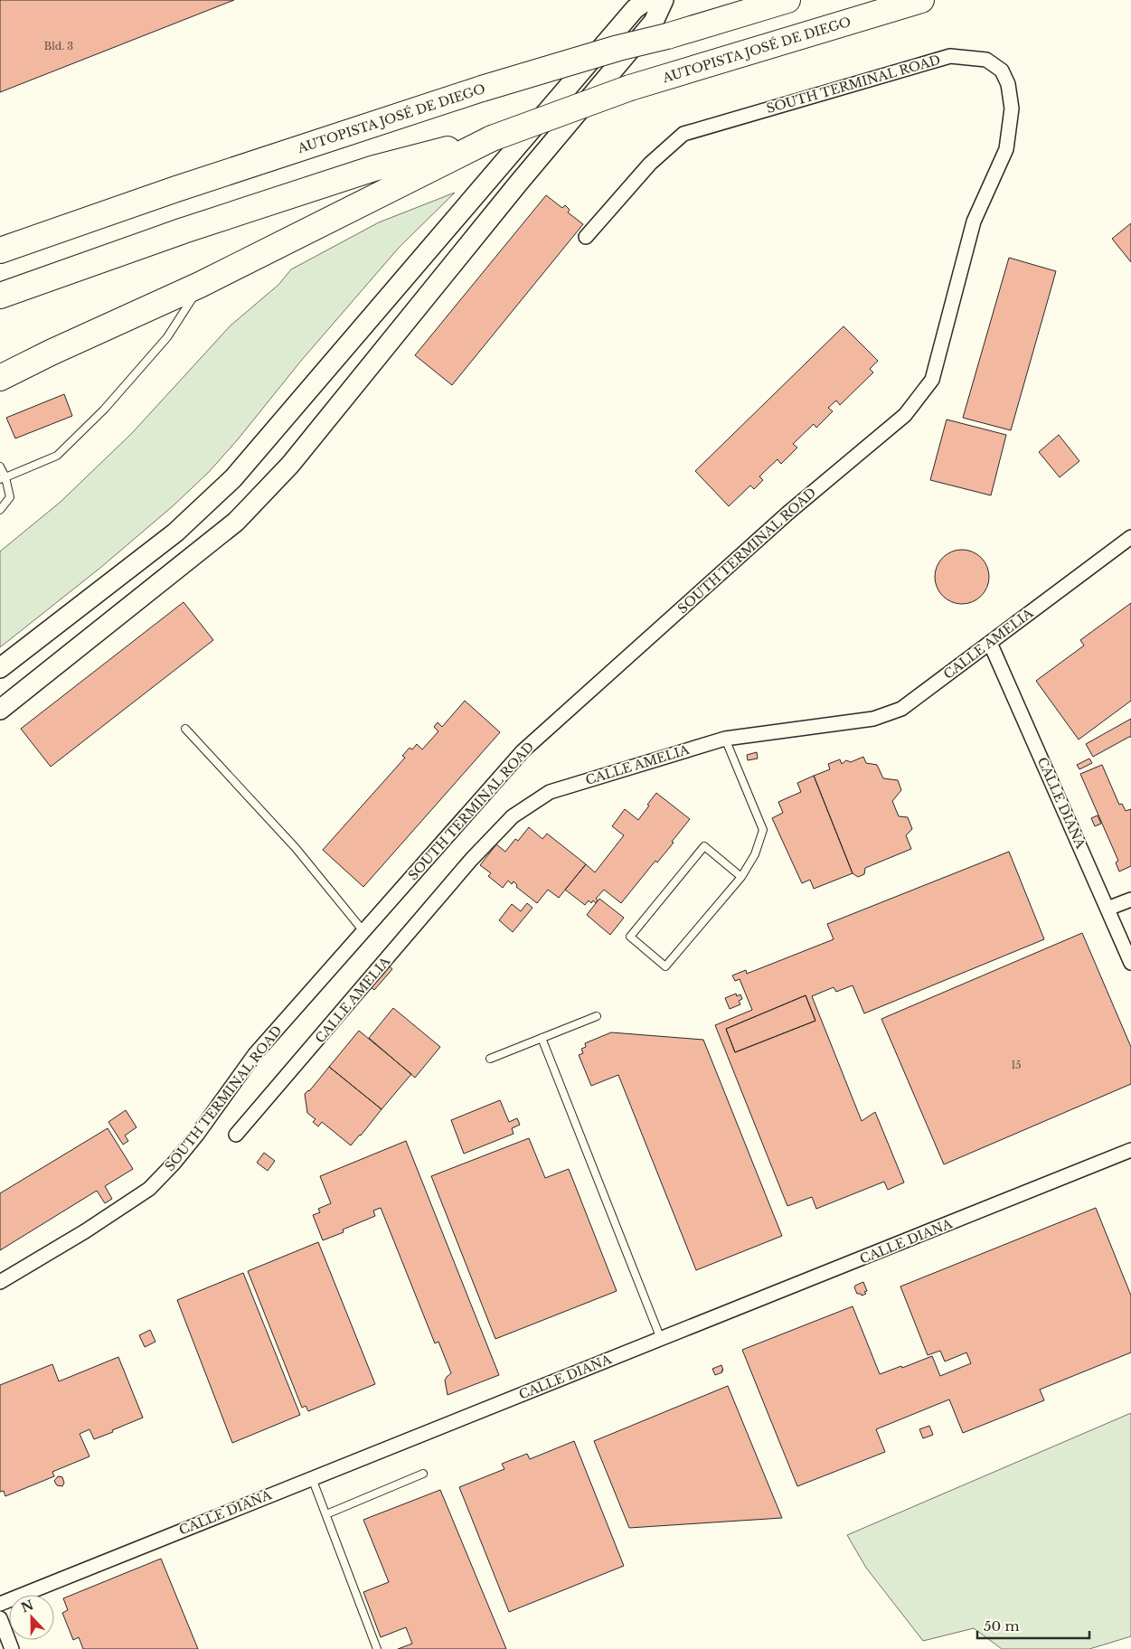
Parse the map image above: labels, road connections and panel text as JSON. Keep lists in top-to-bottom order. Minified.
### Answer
{"streets":{"highway":["AUTOPISTA JOSÉ DE DIEGO"],"street":["SOUTH TERMINAL ROAD","CALLE AMELIA","CALLE DIANA"]},"crossings":[["CALLE AMELIA","CALLE DIANA"]],"house_numbers":["Bld. 3","15"],"scale_bar":"50 m","north":"top"}
